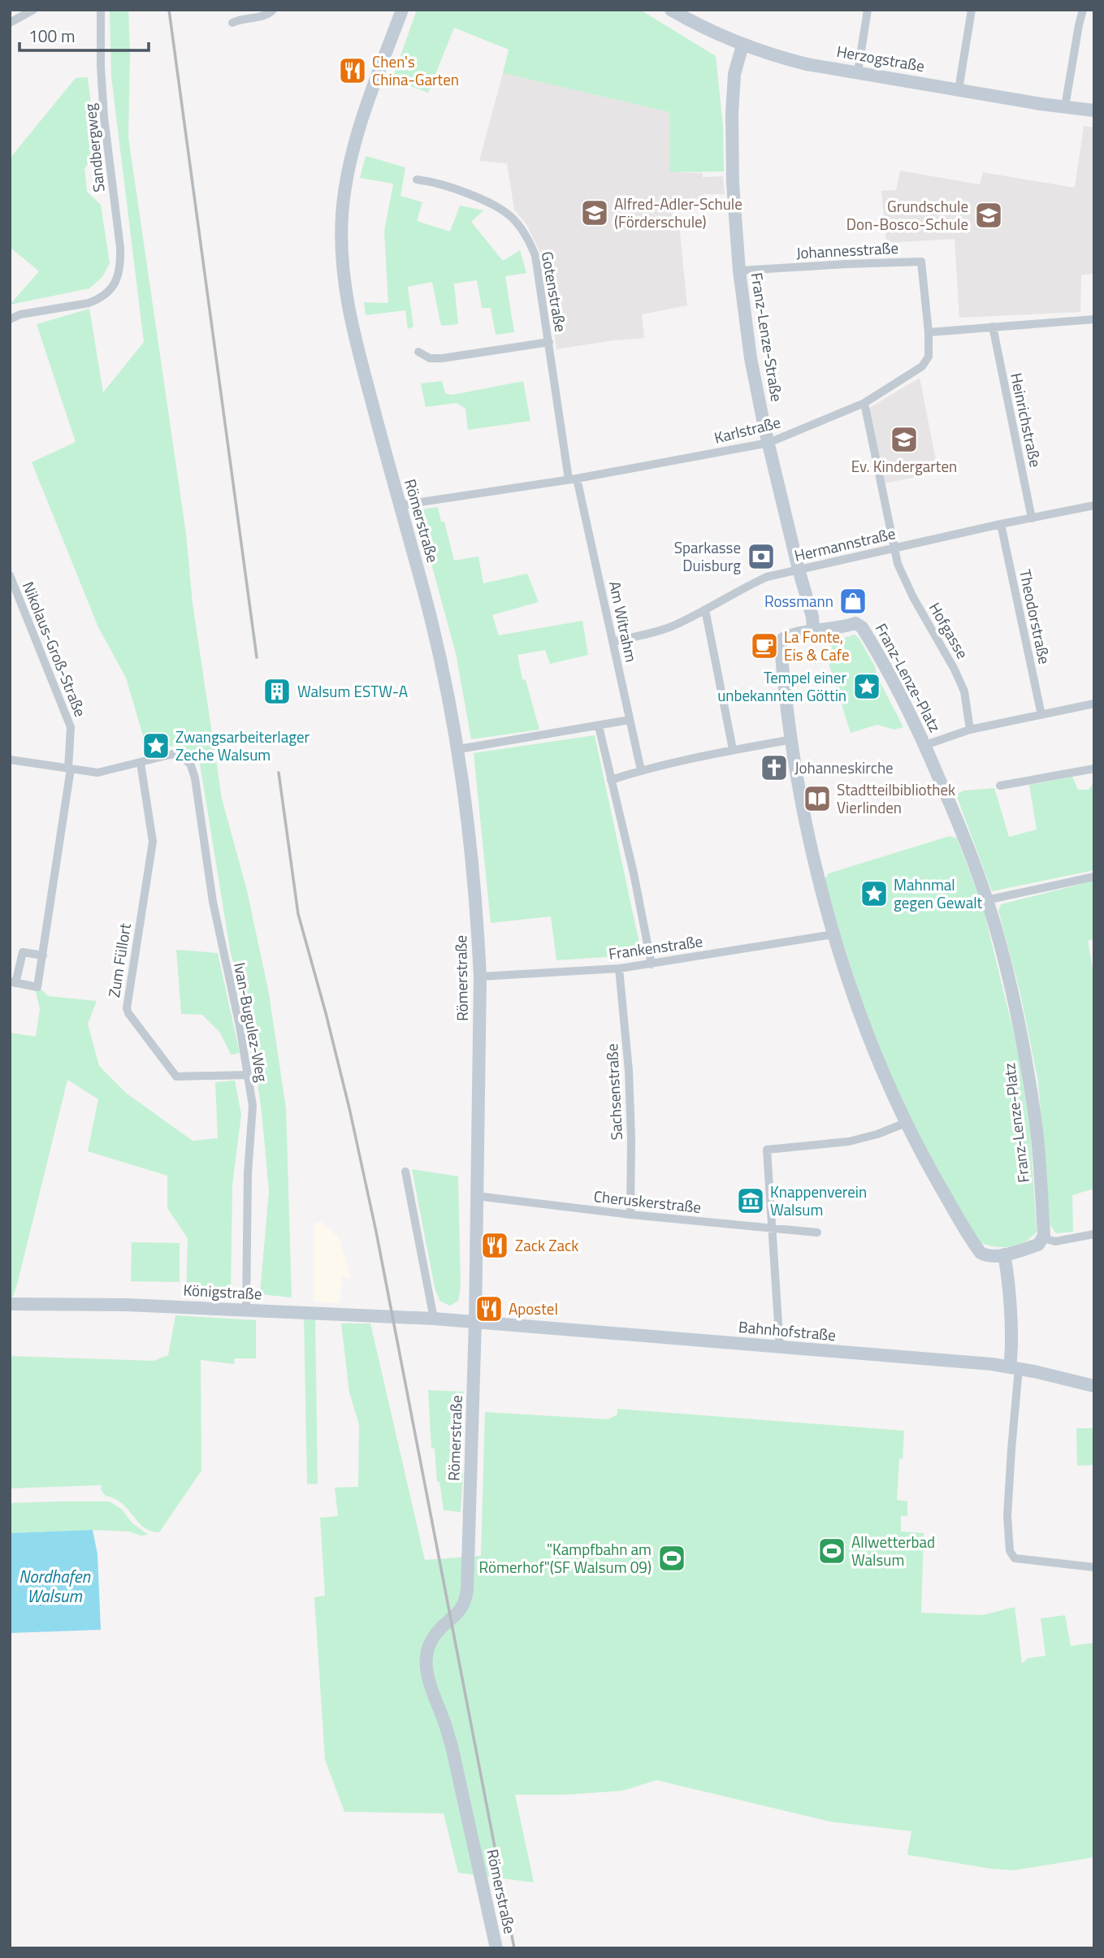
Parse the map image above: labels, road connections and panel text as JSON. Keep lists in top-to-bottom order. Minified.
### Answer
{"streets":{"street":["Herzogstraße","Sandbergweg","Johannesstraße","Gotenstraße","Franz-Lenze-Straße","Heinrichstraße","Karlstraße","Römerstraße","Hermannstraße","Theodorstraße","Am Witrahm","Hofgasse","Nikolaus-Groß-Straße","Franz-Lenze-Platz","Frankenstraße","Zum Füllort","Ivan-Bugulez-Weg","Sachsenstraße","Cheruskerstraße","Königstraße","Bahnhofstraße"]},"crossings":[["Herzogstraße","Franz-Lenze-Straße"],["Johannesstraße","Franz-Lenze-Straße"],["Johannesstraße","Karlstraße"],["Gotenstraße","Karlstraße"],["Gotenstraße","Am Witrahm"],["Franz-Lenze-Straße","Karlstraße"],["Franz-Lenze-Straße","Hermannstraße"],["Franz-Lenze-Straße","Franz-Lenze-Platz"],["Heinrichstraße","Hermannstraße"],["Karlstraße","Römerstraße"],["Karlstraße","Am Witrahm"],["Karlstraße","Hofgasse"],["Römerstraße","Frankenstraße"],["Römerstraße","Cheruskerstraße"],["Römerstraße","Königstraße"],["Römerstraße","Bahnhofstraße"],["Hermannstraße","Theodorstraße"],["Hermannstraße","Am Witrahm"],["Hermannstraße","Hofgasse"],["Franz-Lenze-Platz","Frankenstraße"],["Frankenstraße","Sachsenstraße"],["Zum Füllort","Ivan-Bugulez-Weg"],["Ivan-Bugulez-Weg","Königstraße"],["Sachsenstraße","Cheruskerstraße"],["Königstraße","Bahnhofstraße"]],"water":["Nordhafen Walsum"],"places":{"restaurant":["Chen's China-Garten","Zack Zack","Apostel"],"school or university":["Alfred-Adler-Schule (Förderschule)","Grundschule Don-Bosco-Schule","Ev. Kindergarten"],"bank":["Sparkasse Duisburg"],"shop":["Rossmann"],"cafe":["La Fonte, Eis & Cafe"],"place":["Tempel einer unbekannten Göttin","Zwangsarbeiterlager Zeche Walsum","Mahnmal gegen Gewalt"],"building":["Walsum ESTW-A"],"church":["Johanneskirche"],"library":["Stadtteilbibliothek Vierlinden"],"museum":["Knappenverein Walsum"],"sports":["Allwetterbad Walsum","\"Kampfbahn am Römerhof\"(SF Walsum 09)"]},"scale_bar":"100 m"}
